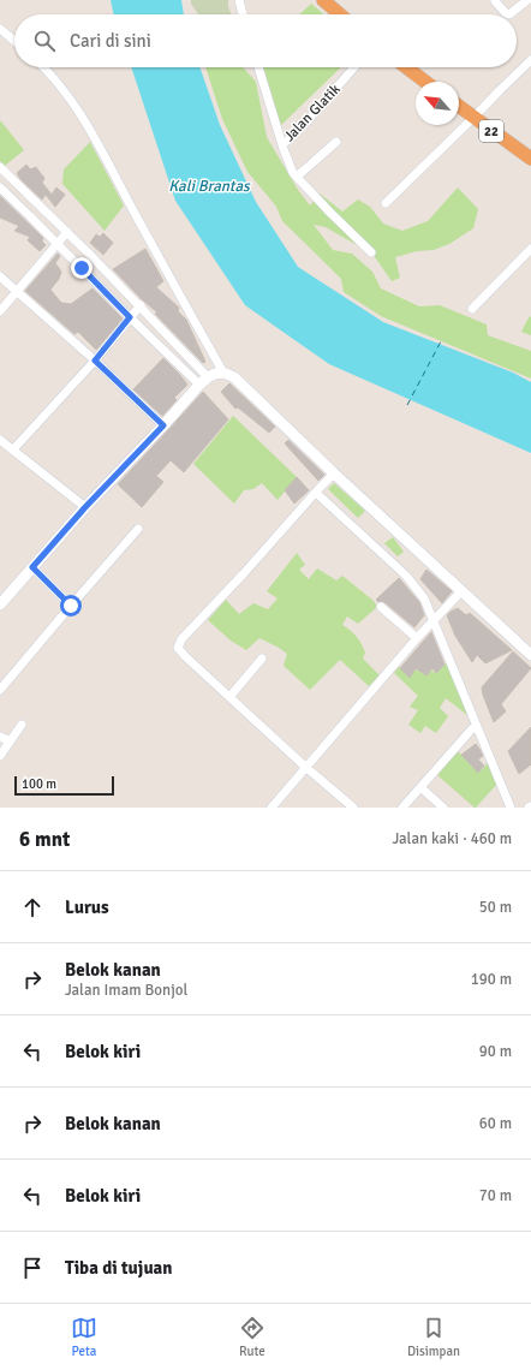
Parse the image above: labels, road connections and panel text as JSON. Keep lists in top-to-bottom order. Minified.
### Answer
{"streets":{"highway":["22"],"street":["Jalan Glatik"]},"water":["Kali Brantas"],"scale_bar":"100 m","north":"top left","page":{"search":"Cari di sini","scale":"100 m","heading":["6 mnt","Jalan kaki · 460 m"],"list":[["Lurus","50 m"],["Belok kanan","Jalan Imam Bonjol","190 m"],["Belok kiri","90 m"],["Belok kanan","60 m"],["Belok kiri","70 m"],"Tiba di tujuan"],"nav":["Peta","Rute","Disimpan"]}}
